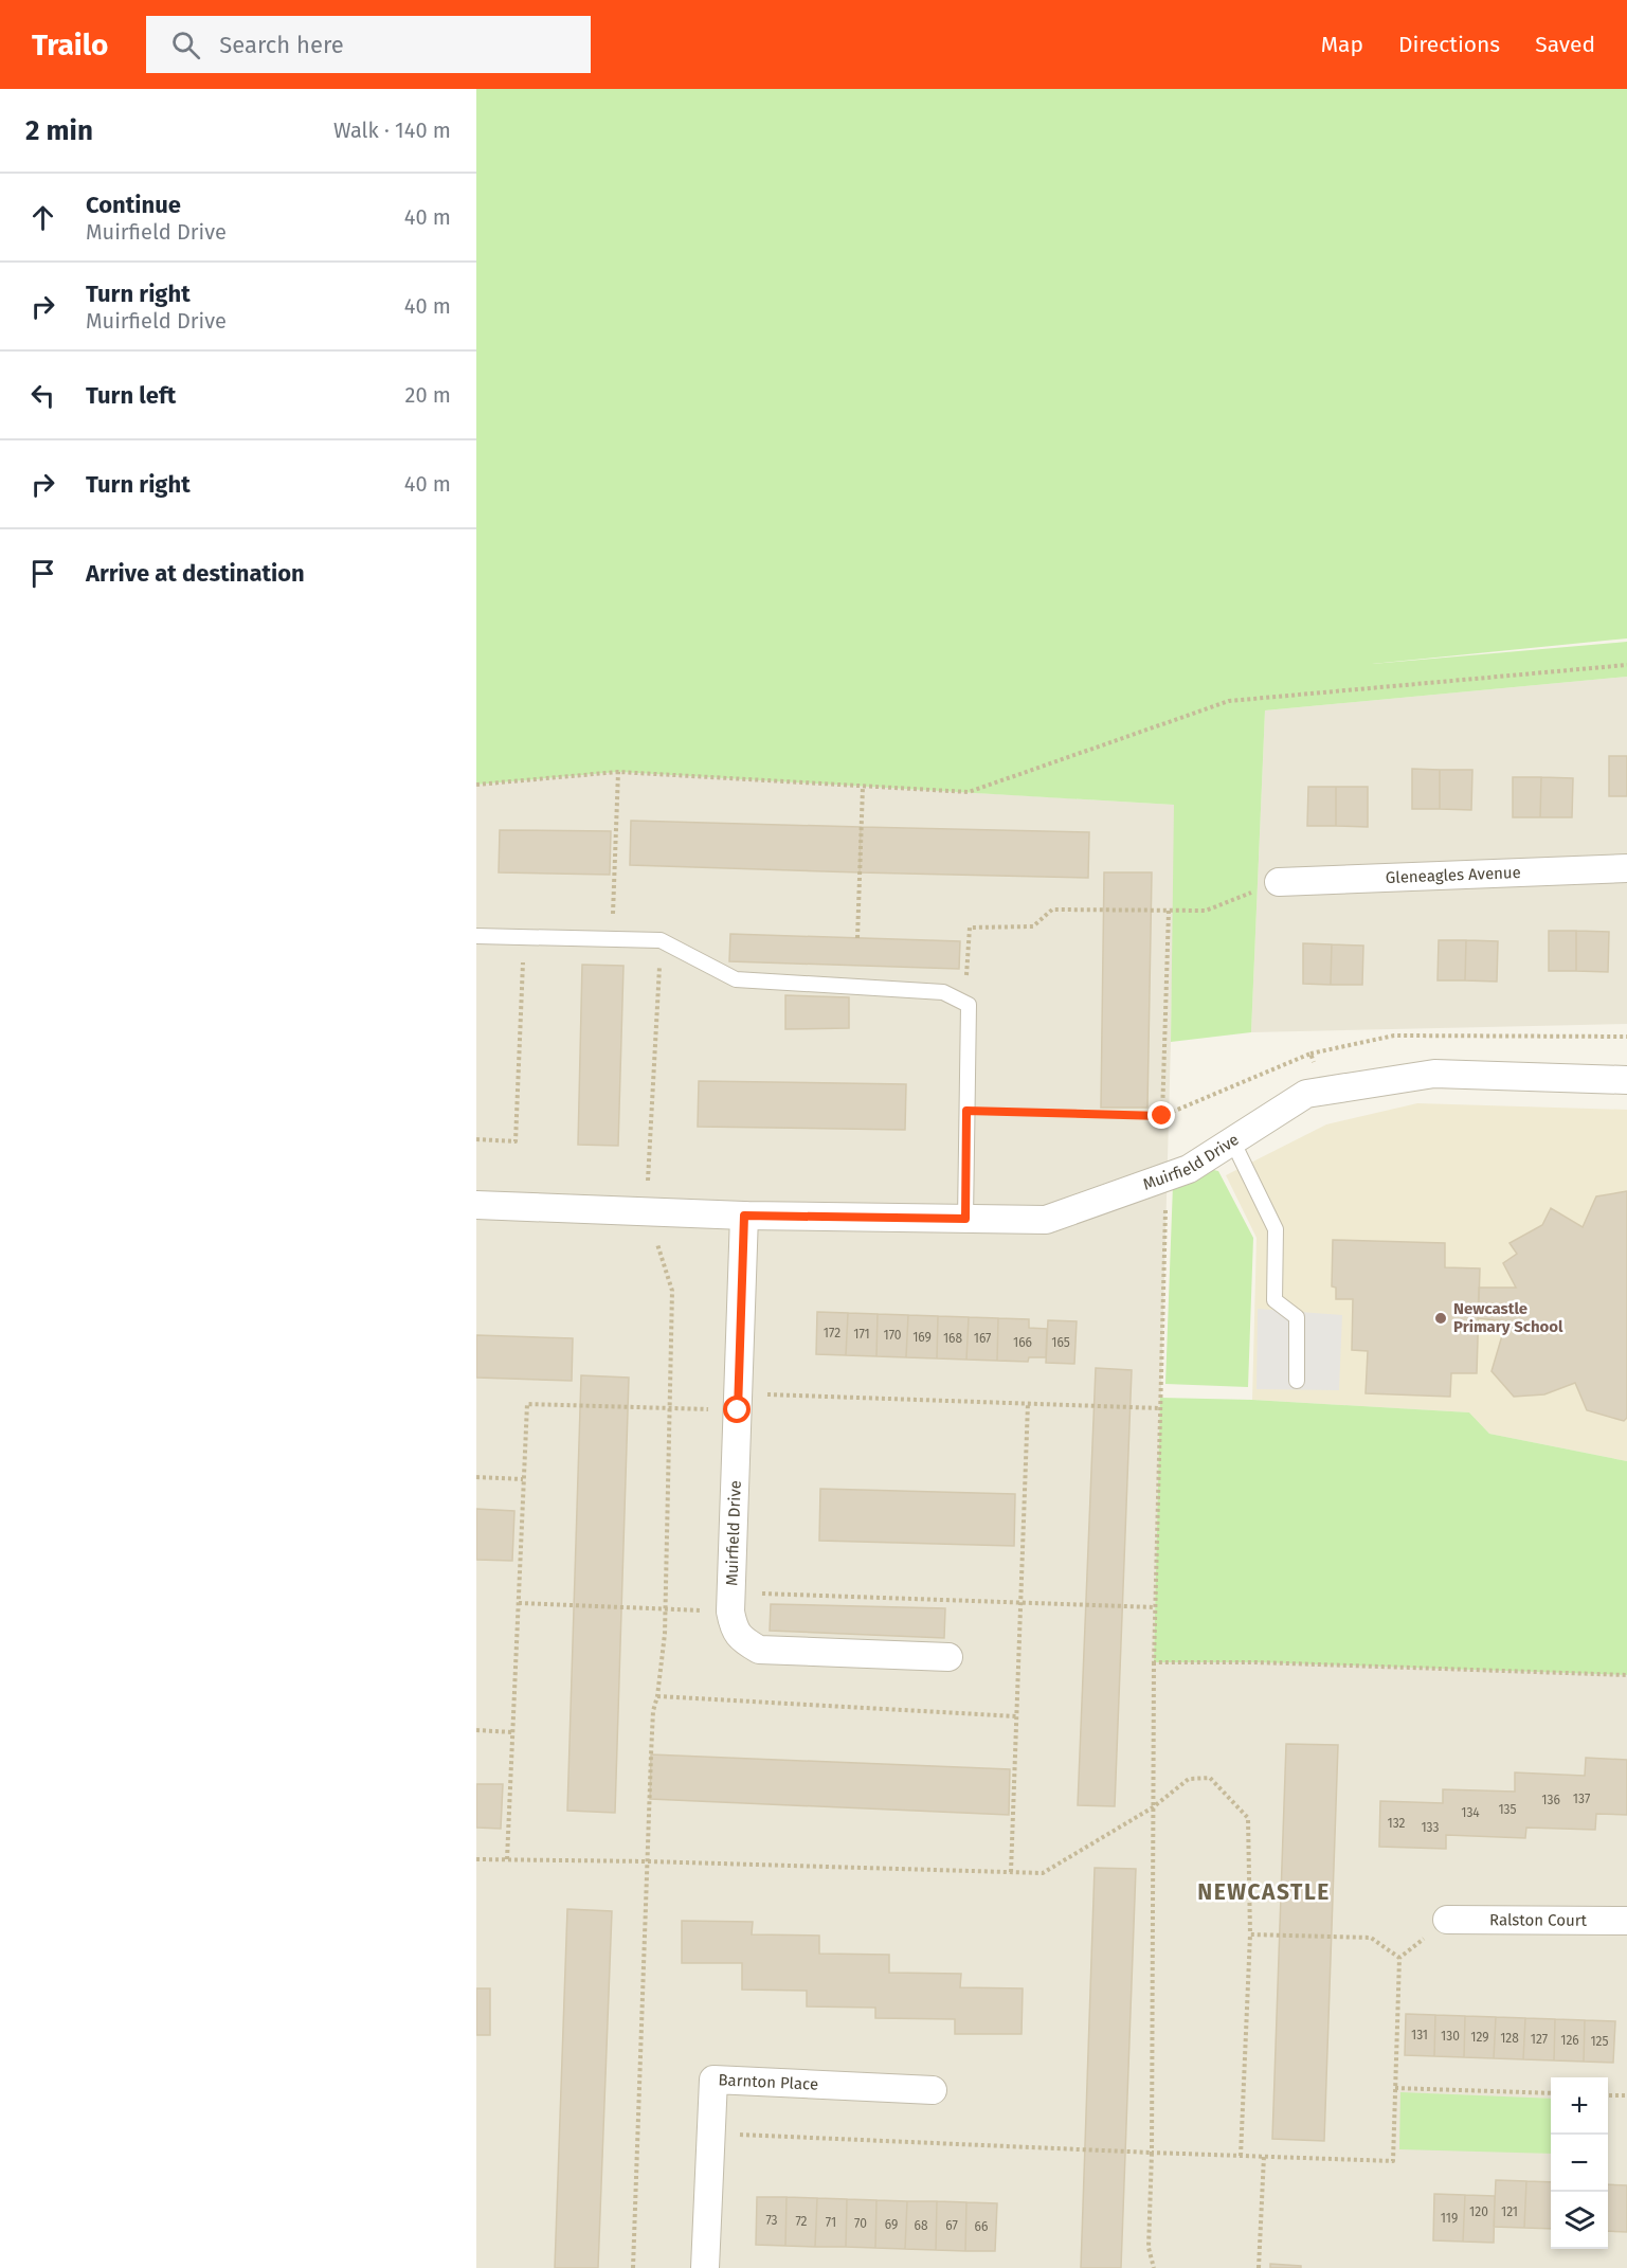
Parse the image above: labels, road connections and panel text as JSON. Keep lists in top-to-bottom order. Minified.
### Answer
{"streets":{"street":["Gleneagles Avenue","Muirfield Drive","Ralston Court","Barnton Place"]},"districts":["NEWCASTLE"],"places":["Newcastle Primary School"],"house_numbers":["172","171","170","169","168","167","166","165","137","136","135","134","132","133","131","130","129","128","127","126","125","120","121","119","73","72","71","70","69","68","67","66"],"page":{"header":"Trailo","search":"Search here","nav":["Map","Directions","Saved"],"heading":["2 min","Walk · 140 m"],"list":[["Continue","Muirfield Drive","40 m"],["Turn right","Muirfield Drive","40 m"],["Turn left","20 m"],["Turn right","40 m"],"Arrive at destination"],"map_buttons":["+","−"]}}
